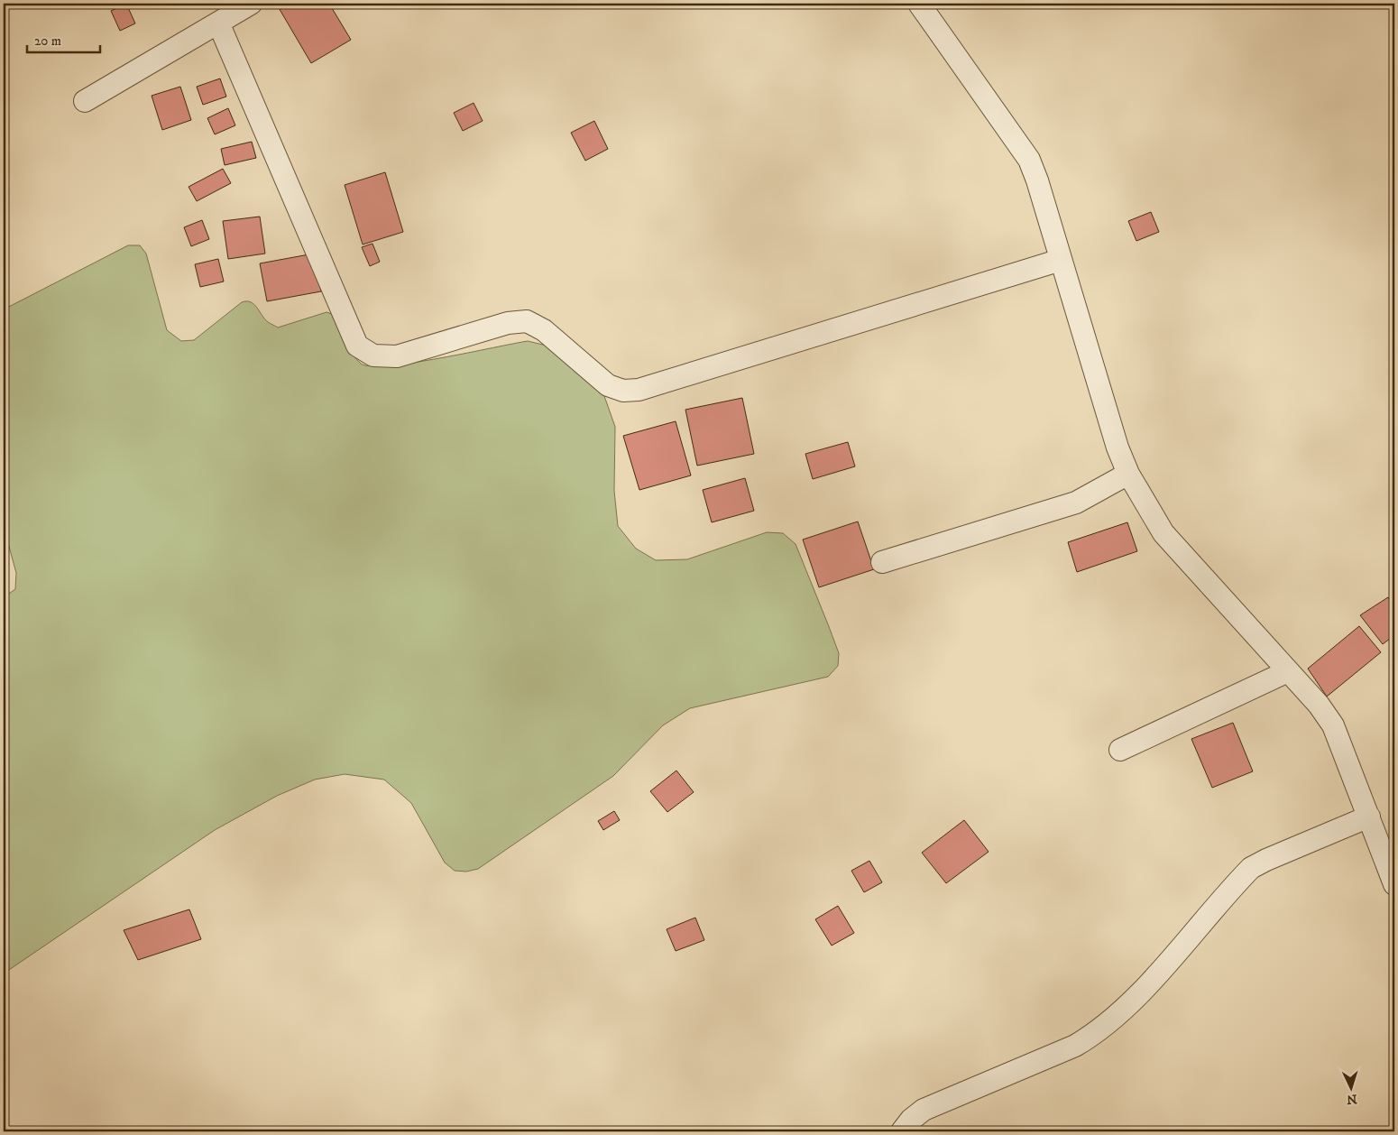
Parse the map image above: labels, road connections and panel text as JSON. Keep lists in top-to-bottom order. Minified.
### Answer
{"scale_bar":"20 m","north":"bottom"}
